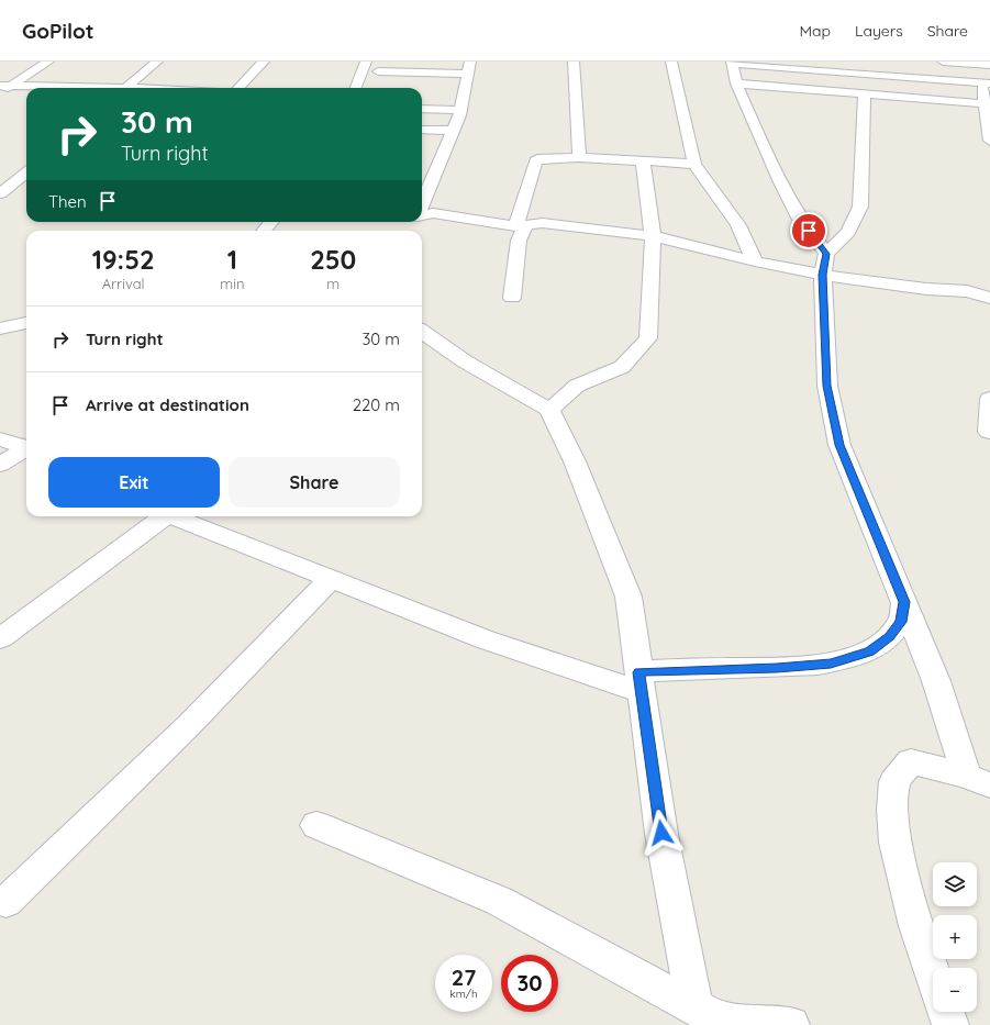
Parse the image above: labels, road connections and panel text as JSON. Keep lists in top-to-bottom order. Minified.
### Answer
{"page":{"header":"GoPilot","nav":["Map","Layers","Share"],"turn":["30 m","Turn right"],"then":"Then","eta":["19:52","Arrival","1","min","250","m"],"list":[{"name":"Turn right","value":"30 m"},{"name":"Arrive at destination","value":"220 m"}],"buttons":["Exit","Share"],"map_buttons":["+","−"],"speed":"27 km/h","limit":"30"}}
